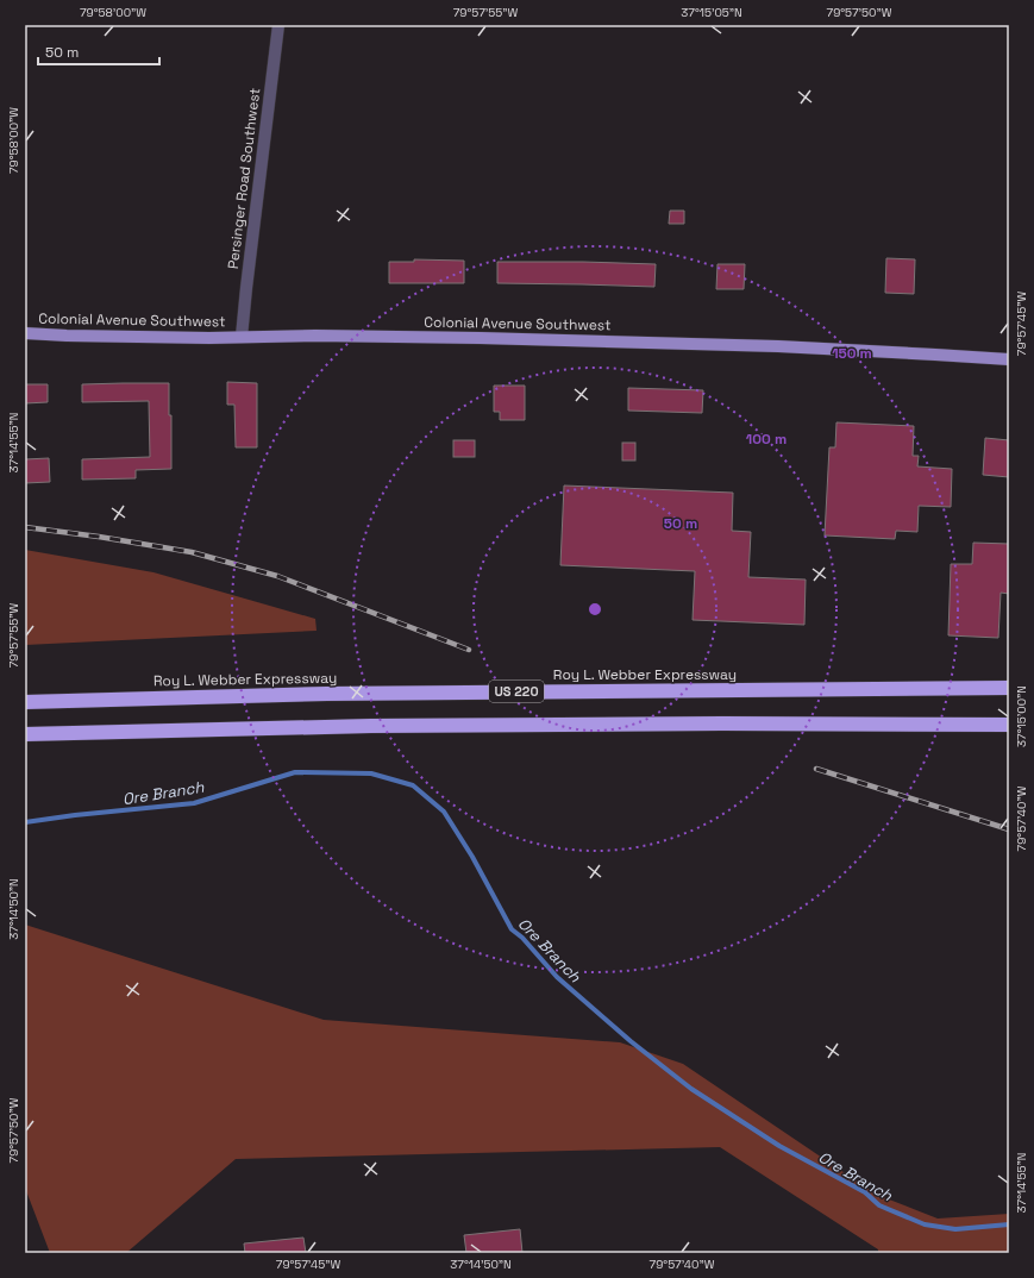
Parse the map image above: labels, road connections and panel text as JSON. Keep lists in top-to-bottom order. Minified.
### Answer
{"streets":{"highway":["Roy L. Webber Expressway","US 220"],"main road":["Colonial Avenue Southwest"],"street":["Persinger Road Southwest"]},"crossings":[["Persinger Road Southwest","Colonial Avenue Southwest"]],"water":["Ore Branch"],"scale_bar":"50 m","coordinates":["79°58'00\"W","79°57'55\"W","37°15'05\"N","79°57'50\"W","79°57'45\"W","37°14'55\"N","37°15'00\"N","79°57'40\"W","37°14'50\"N"],"rings":["150 m","100 m","50 m"]}
